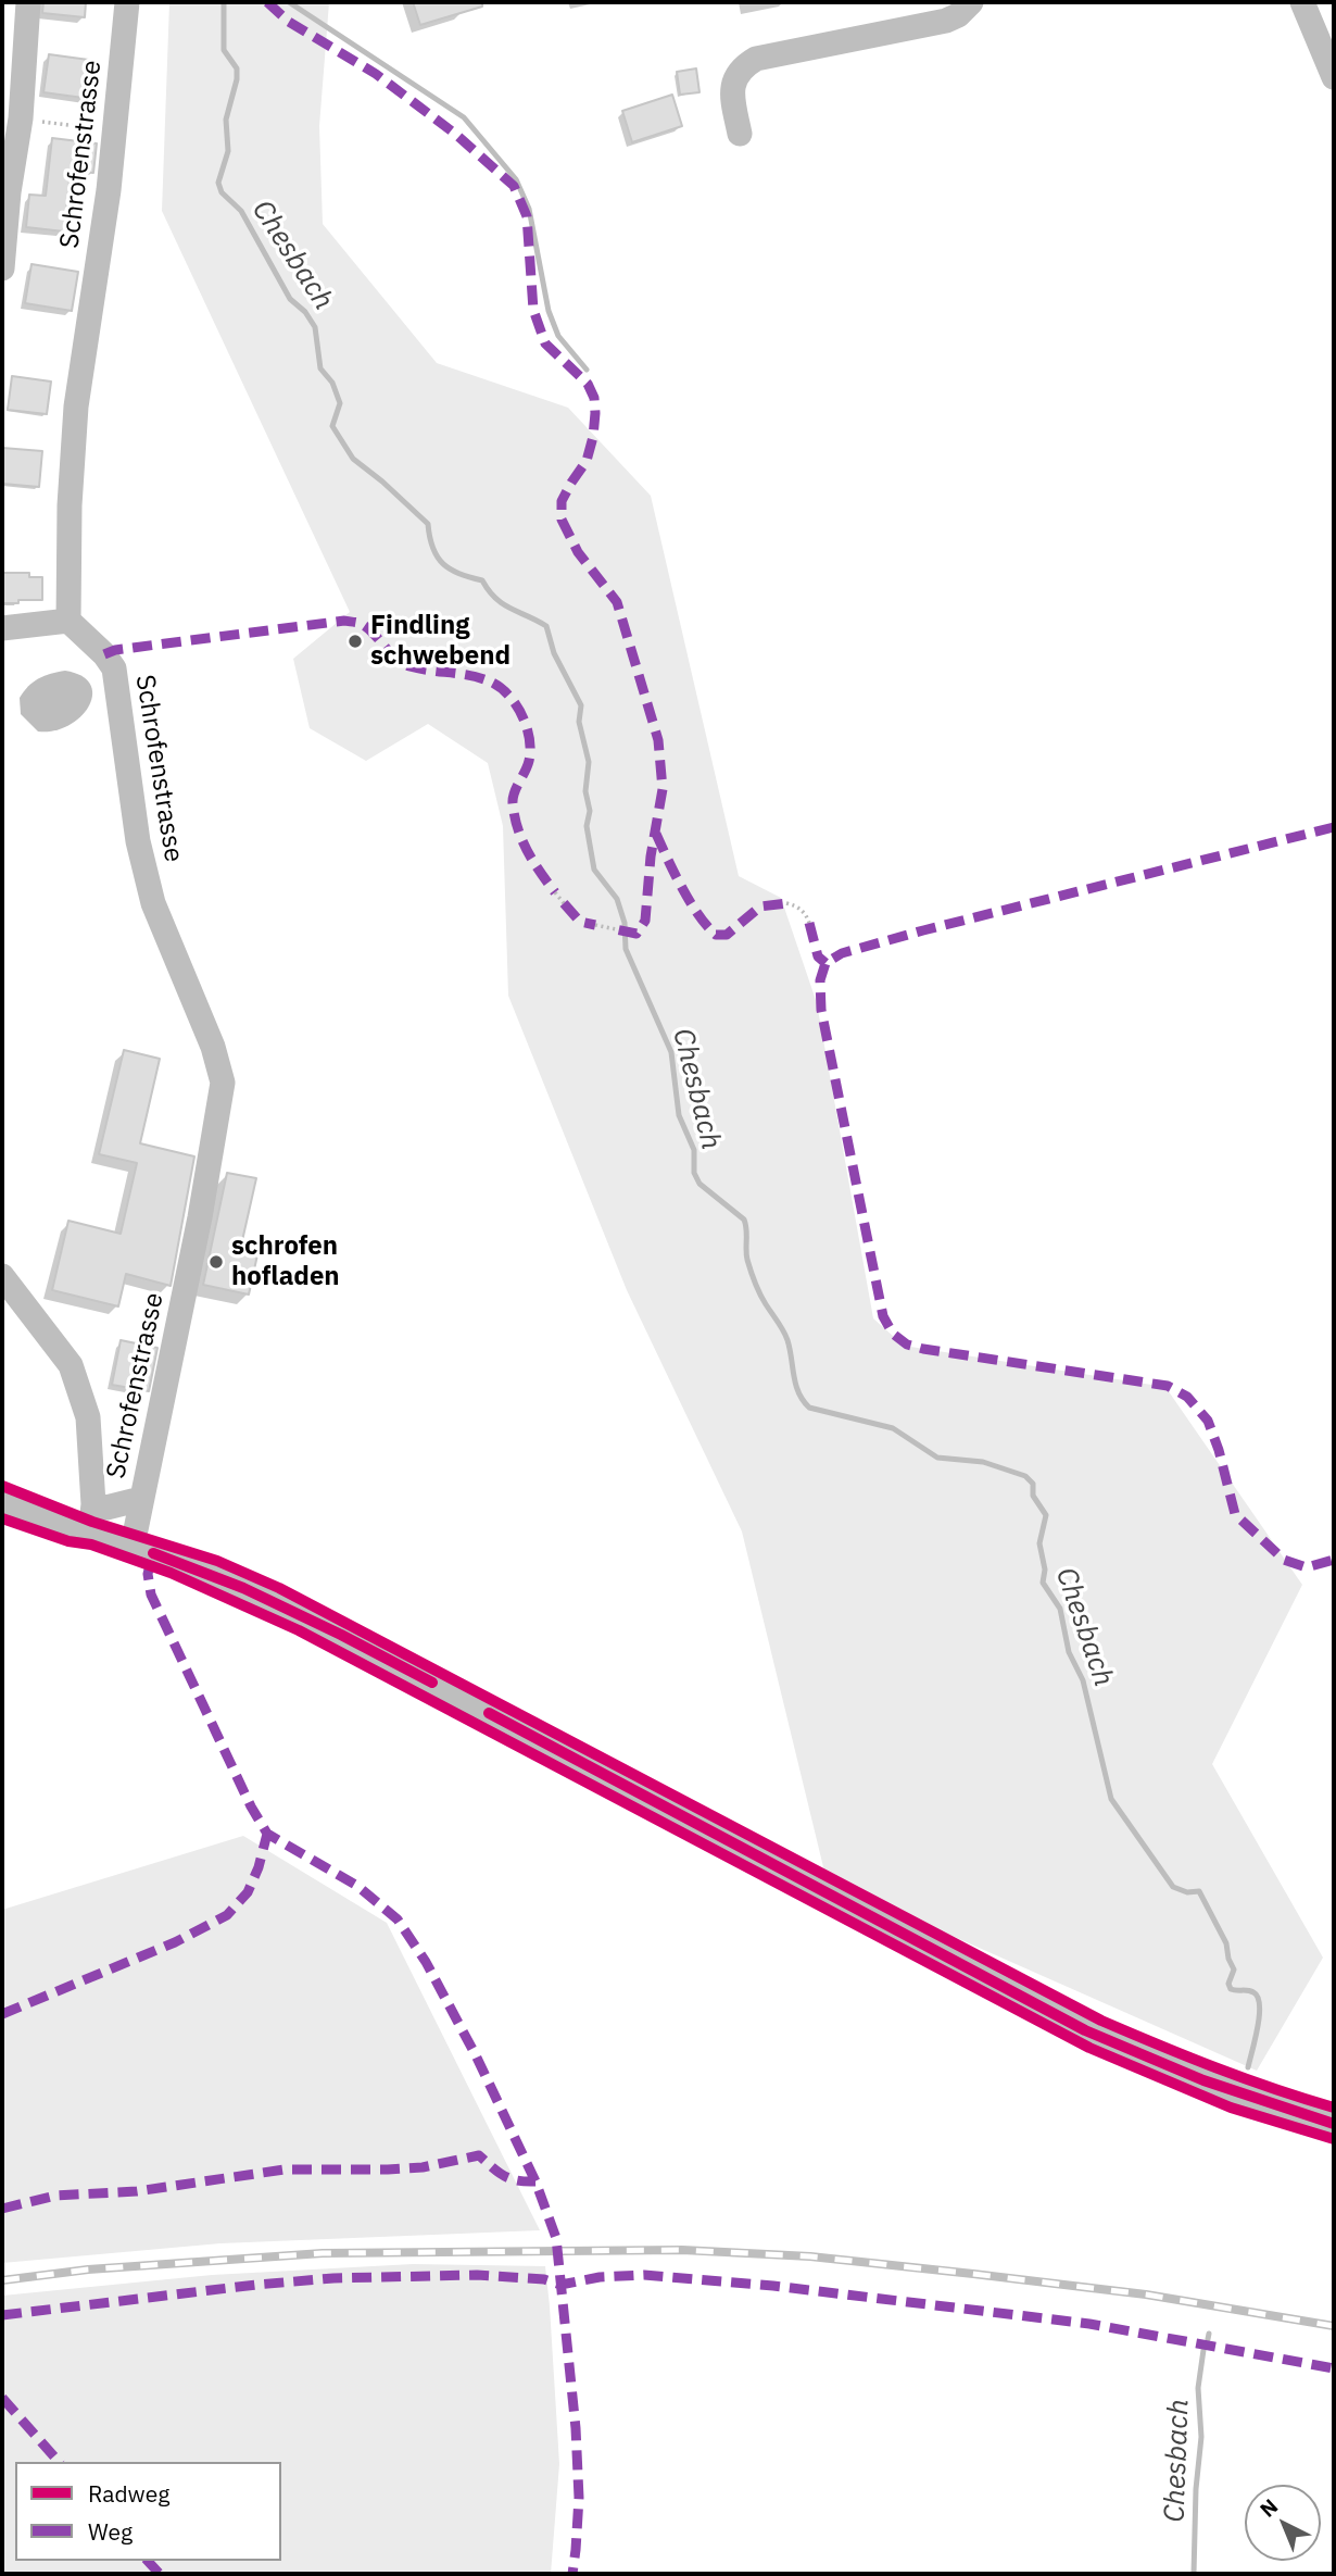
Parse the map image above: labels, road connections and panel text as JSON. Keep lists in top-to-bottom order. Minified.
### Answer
{"streets":{"street":["Schrofenstrasse"]},"water":["Chesbach"],"places":["Findling schwebend","schrofen hofladen"],"legend":["Radweg","Weg"],"north":"top left"}
